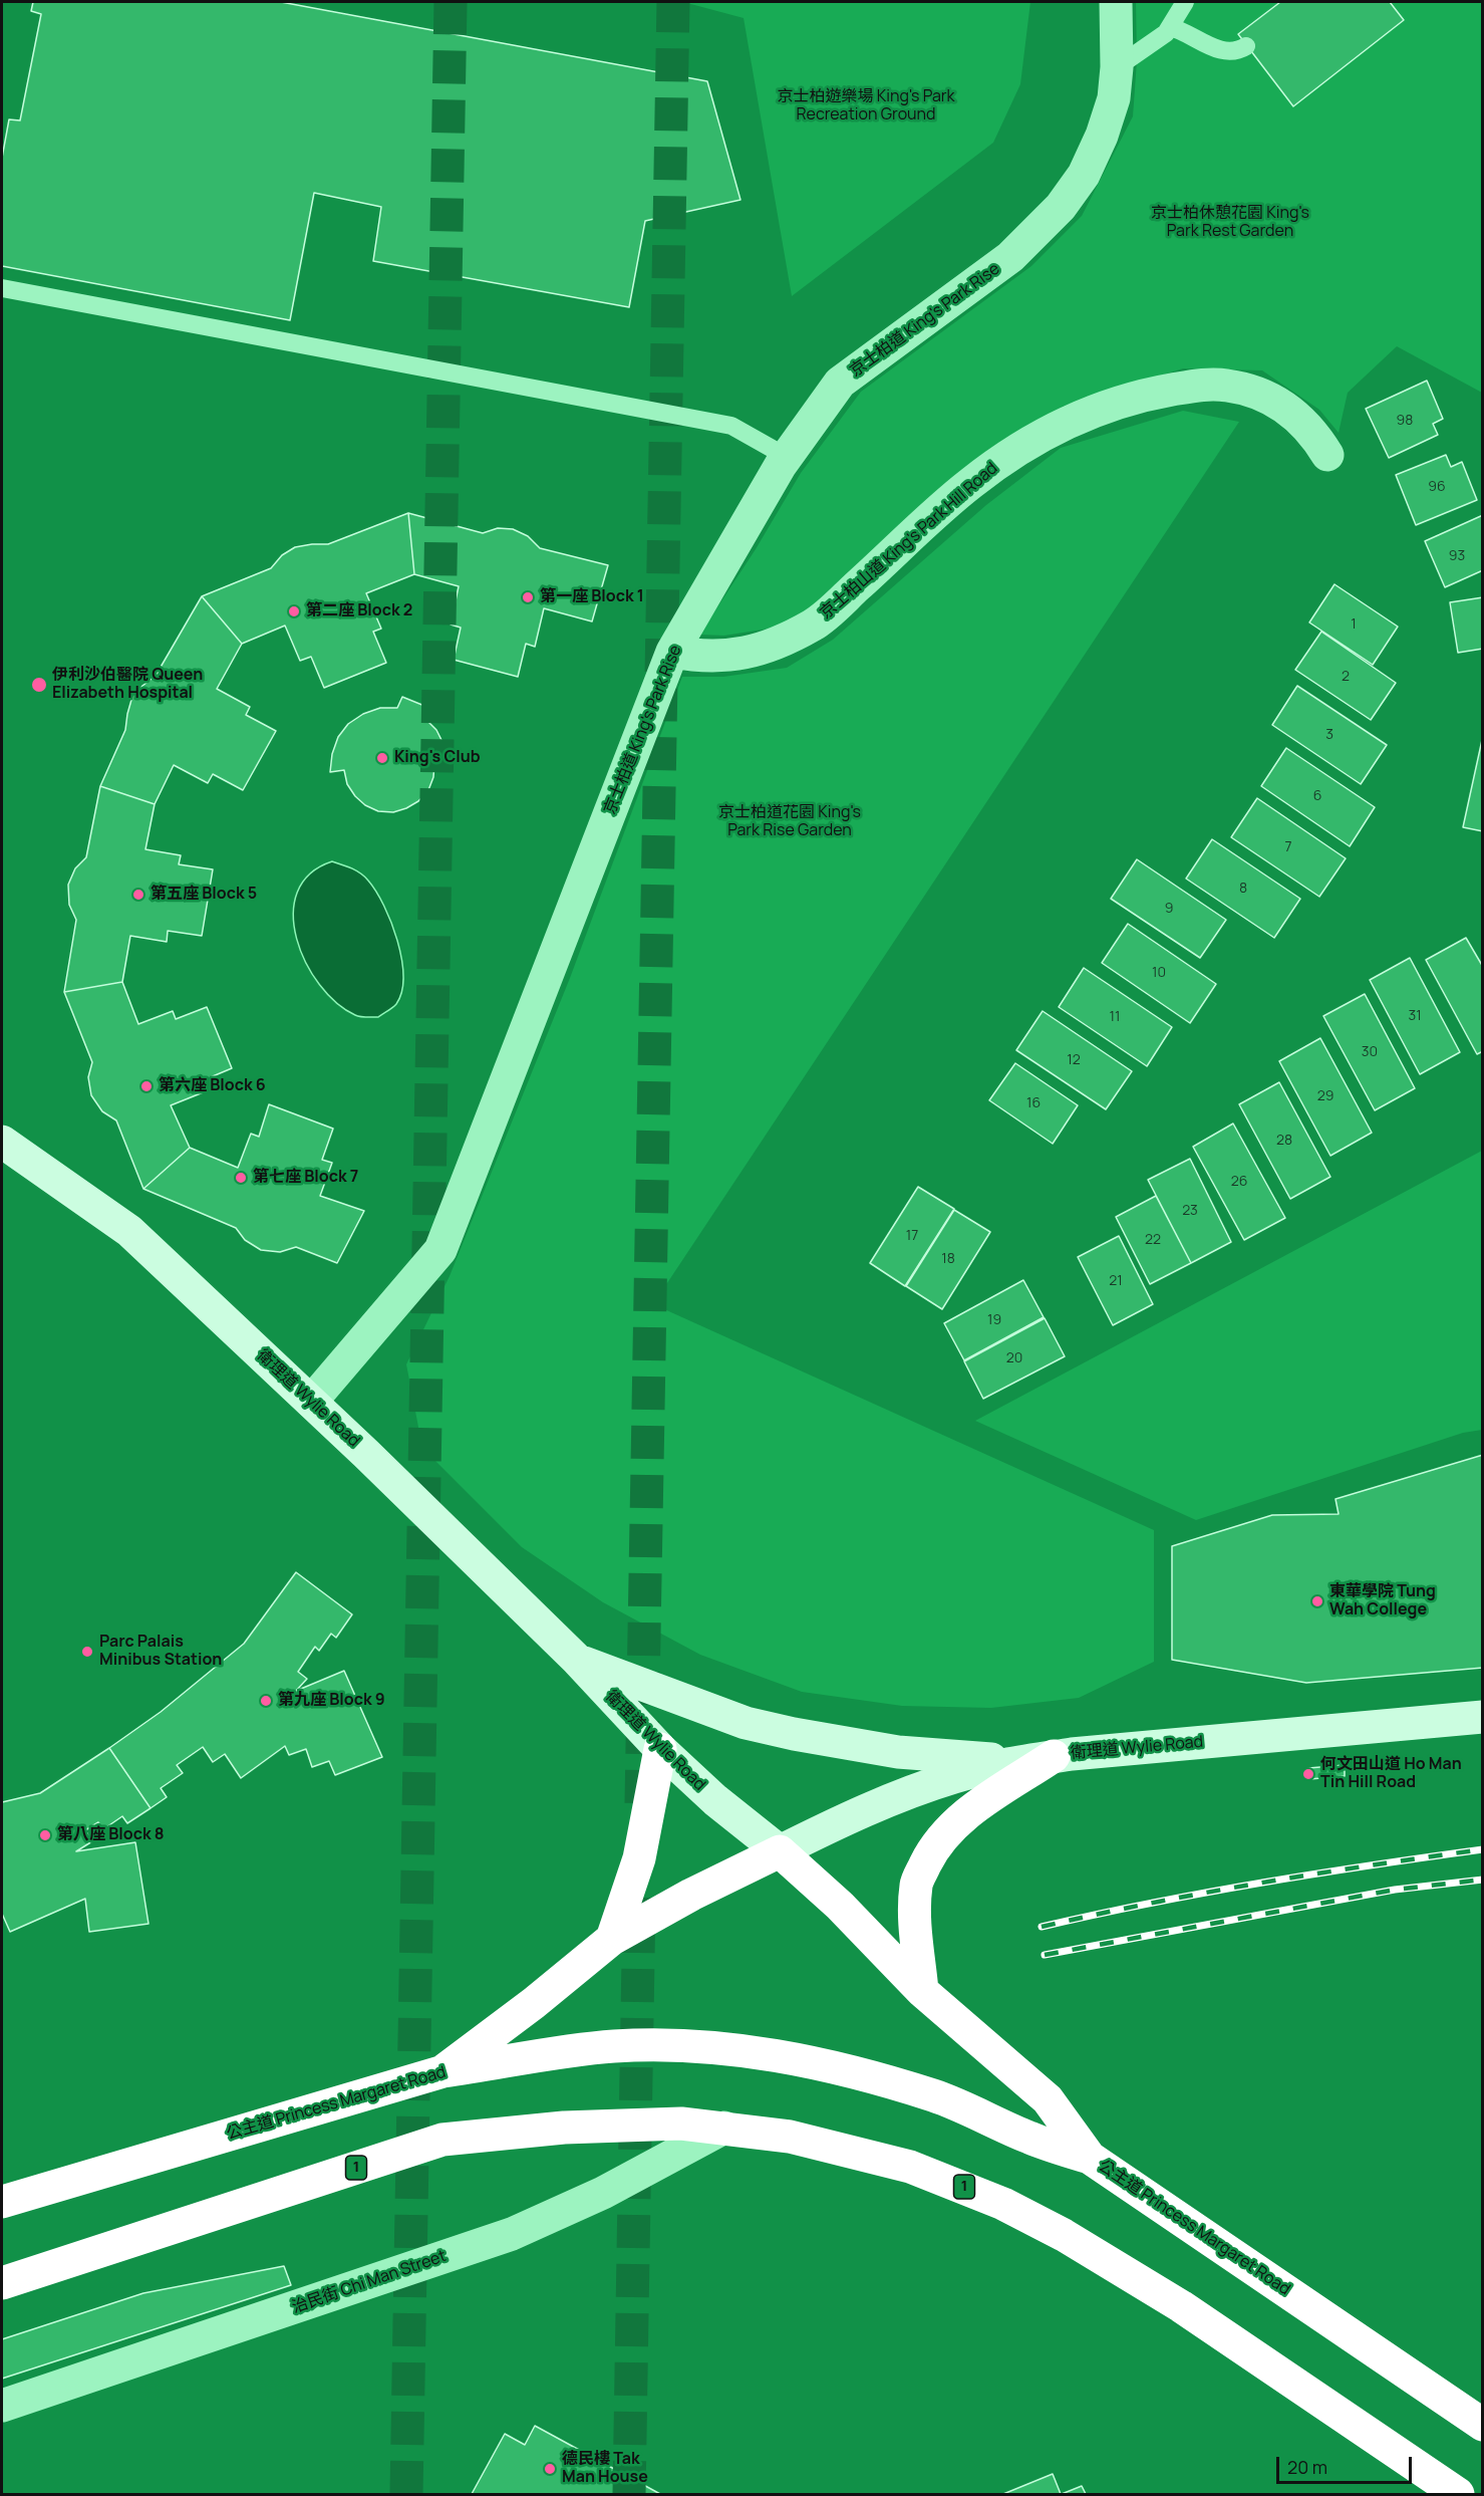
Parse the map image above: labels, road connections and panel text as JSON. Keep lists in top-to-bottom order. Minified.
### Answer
{"streets":{"highway":["公主道 Princess Margaret Road","1"],"street":["京士柏道 King's Park Rise","京士柏山道 King's Park Hill Road","衛理道 Wylie Road","治民街 Chi Man Street"]},"crossings":[["京士柏道 King's Park Rise","京士柏山道 King's Park Hill Road"],["京士柏道 King's Park Rise","衛理道 Wylie Road"],["1","治民街 Chi Man Street"]],"parks":["京士柏遊樂場 King's Park Recreation Ground","京士柏休憩花園 King's Park Rest Garden","京士柏道花園 King's Park Rise Garden"],"places":["第一座 Block 1","第二座 Block 2","伊利沙伯醫院 Queen Elizabeth Hospital","King's Club","第五座 Block 5","第六座 Block 6","第七座 Block 7","東華學院 Tung Wah College","Parc Palais Minibus Station","第九座 Block 9","何文田山道 Ho Man Tin Hill Road","第八座 Block 8","德民樓 Tak Man House"],"house_numbers":["98","96","93","1","2","3","6","7","8","9","10","31","11","30","12","29","16","28","26","23","17","22","18","21","19","20"],"scale_bar":"20 m"}
